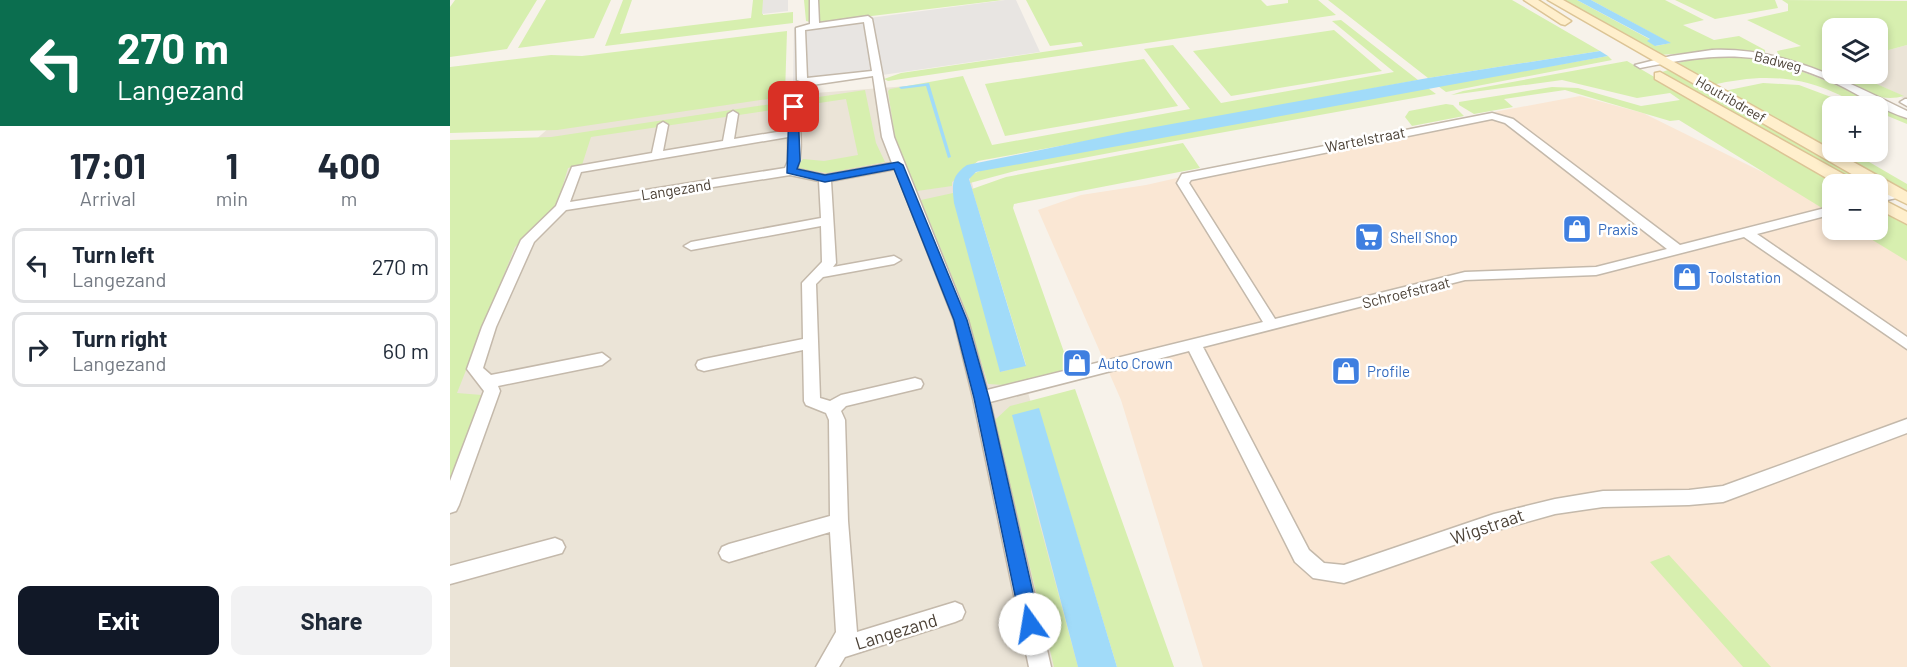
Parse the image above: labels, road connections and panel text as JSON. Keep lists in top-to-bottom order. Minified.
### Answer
{"streets":{"main road":["Houtribdreef"],"street":["Badweg","Wartelstraat","Langezand","Schroefstraat","Wigstraat"]},"crossings":[["Badweg","Houtribdreef"],["Wartelstraat","Schroefstraat"],["Schroefstraat","Wigstraat"]],"places":{"shop":["Praxis","Toolstation","Auto Crown","Profile"],"supermarket":["Shell Shop"]},"page":{"turn":["270 m","Langezand"],"map_buttons":["+","−"],"eta":["17:01","Arrival","1","min","400","m"],"list":[{"name":"Turn left","note":"Langezand","value":"270 m"},{"name":"Turn right","note":"Langezand","value":"60 m"}],"buttons":["Exit","Share"]}}
